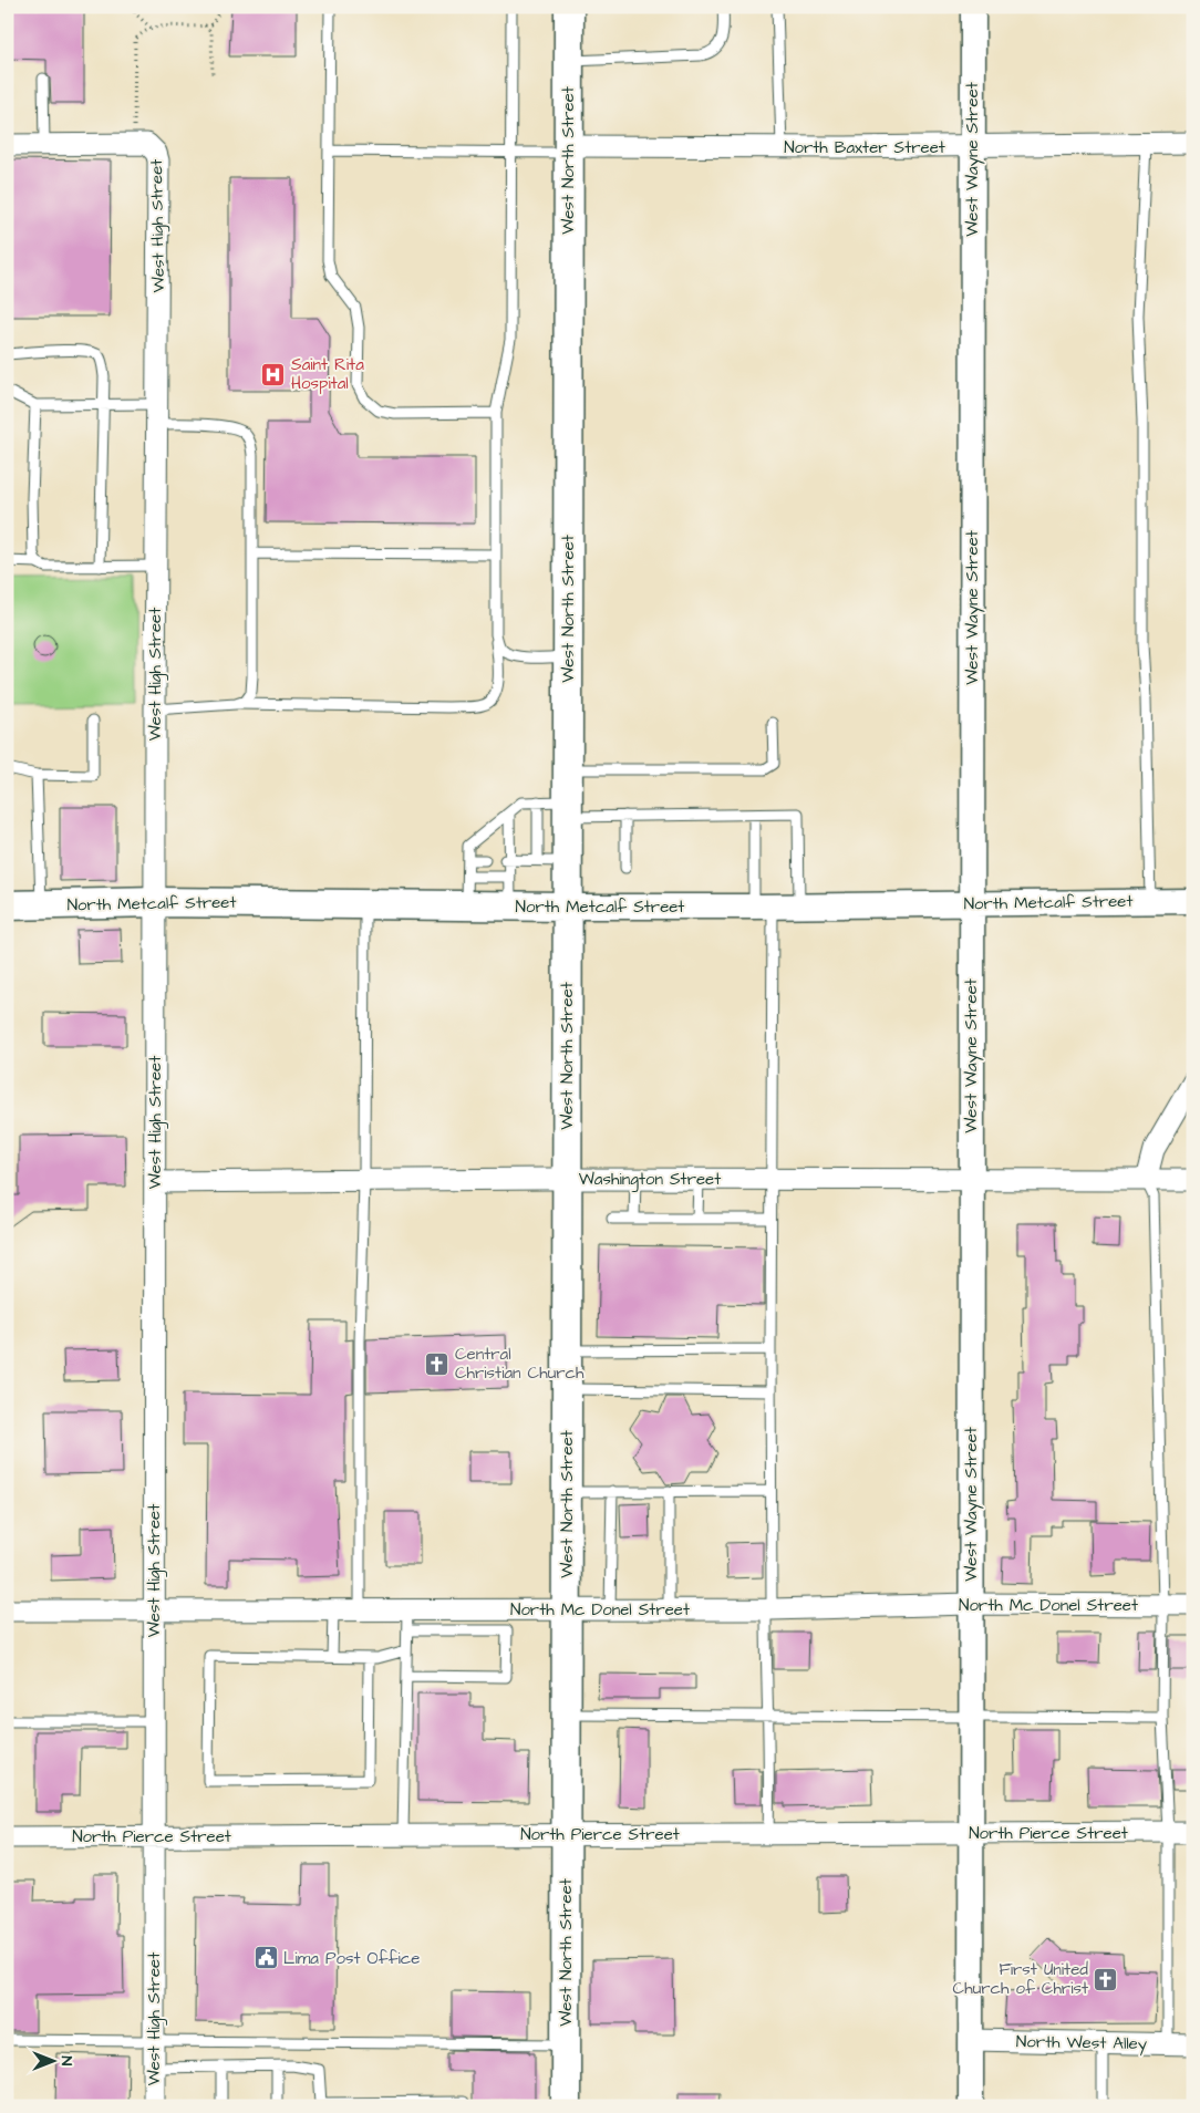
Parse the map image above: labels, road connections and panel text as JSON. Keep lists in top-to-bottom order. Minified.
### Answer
{"streets":{"main road":["West North Street","North Metcalf Street"],"street":["North Baxter Street","West Wayne Street","West High Street","Washington Street","North Mc Donel Street","North Pierce Street","North West Alley"]},"crossings":[["North Baxter Street","West Wayne Street"],["North Baxter Street","West North Street"],["West Wayne Street","North Metcalf Street"],["West Wayne Street","Washington Street"],["West Wayne Street","North Mc Donel Street"],["West Wayne Street","North Pierce Street"],["West Wayne Street","North West Alley"],["West North Street","North Metcalf Street"],["West North Street","Washington Street"],["West North Street","North Mc Donel Street"],["West North Street","North Pierce Street"],["West High Street","North Metcalf Street"],["West High Street","Washington Street"],["West High Street","North Mc Donel Street"],["West High Street","North Pierce Street"]],"places":{"hospital":["Saint Rita Hospital"],"church":["Central Christian Church","First United Church of Christ"],"public building":["Lima Post Office"]},"north":"right"}
